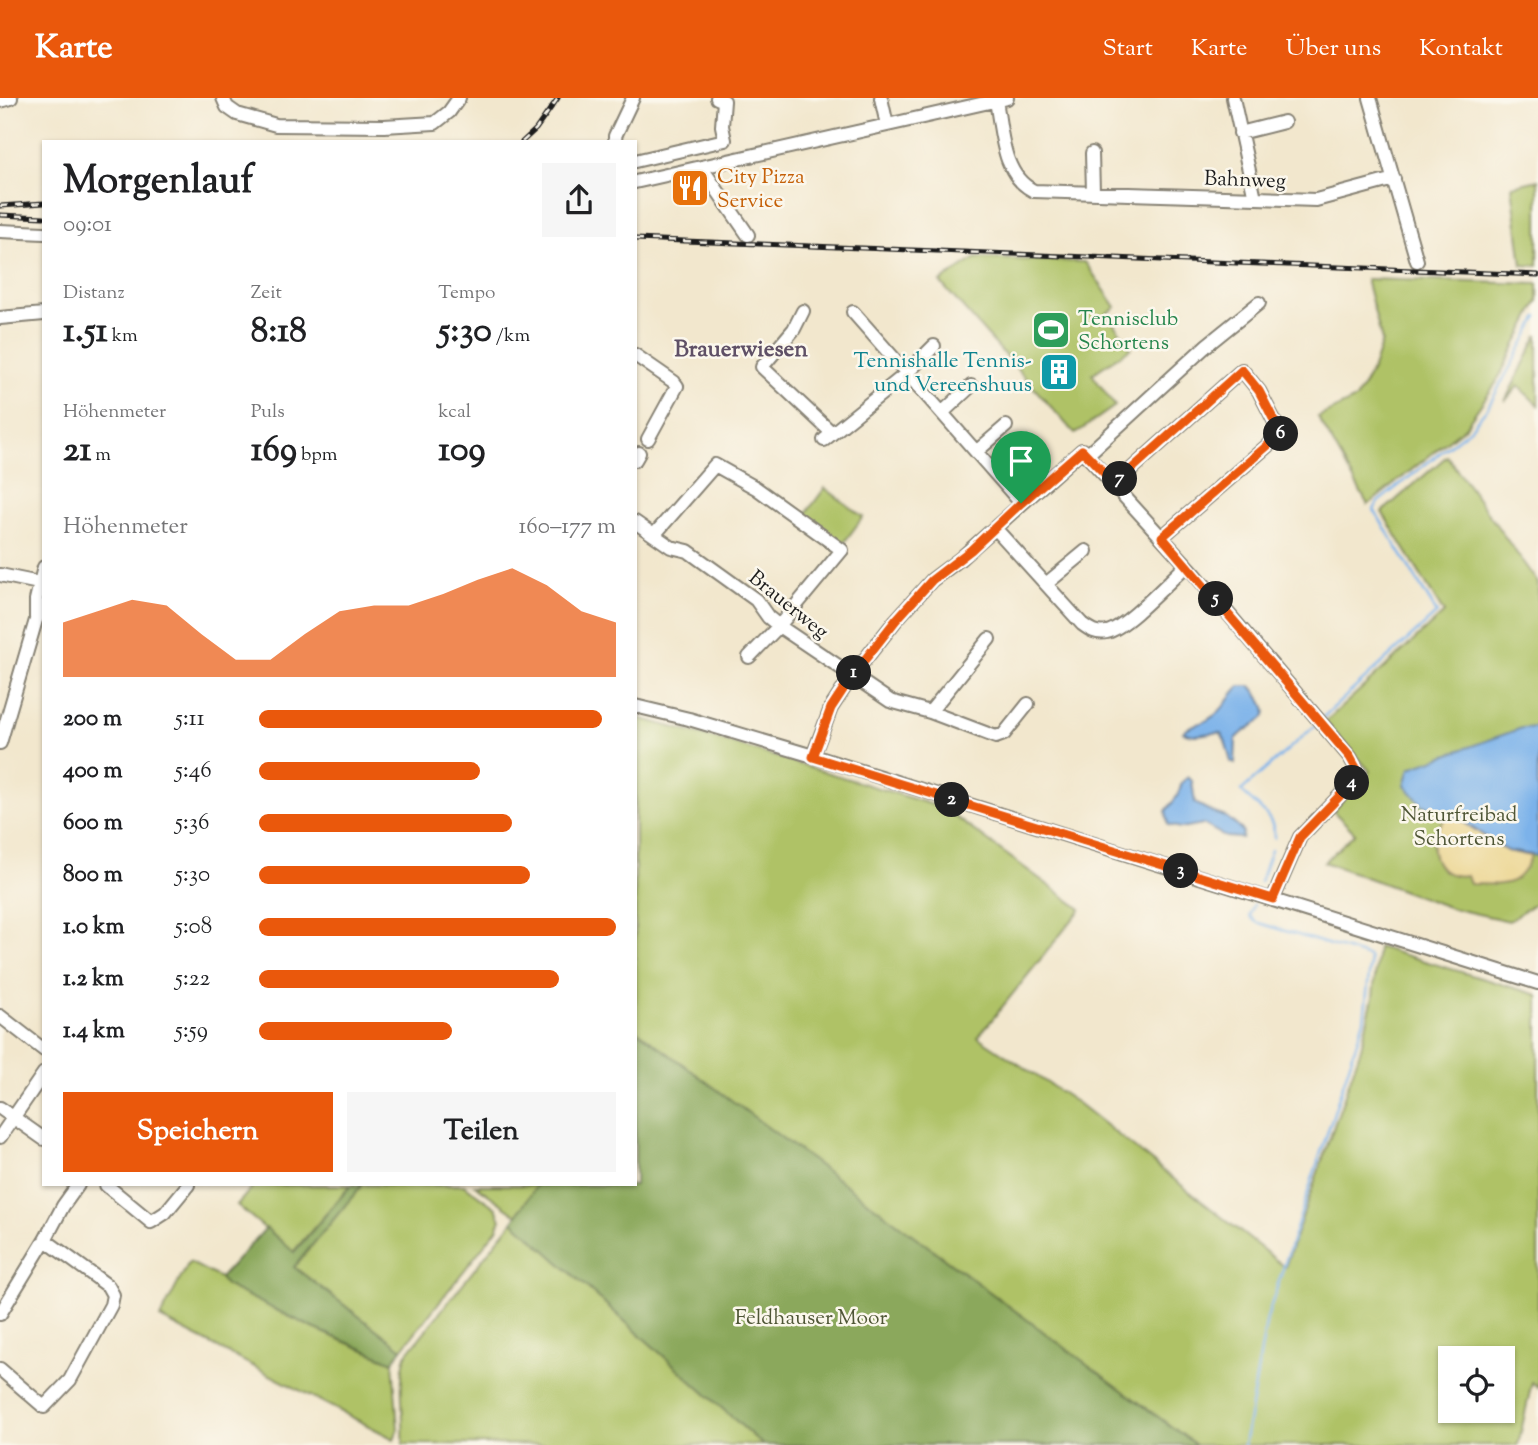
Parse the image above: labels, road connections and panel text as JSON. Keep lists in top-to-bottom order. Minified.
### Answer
{"streets":{"street":["Bahnweg","Brauerweg"]},"districts":["Brauerwiesen"],"parks":["Naturfreibad Schortens","Feldhauser Moor"],"places":{"restaurant":["City Pizza Service"],"sports":["Tennisclub Schortens"],"building":["Tennishalle Tennis- und Vereenshuus"]},"page":{"header":"Karte","nav":["Start","Karte","Über uns","Kontakt"],"heading":["Morgenlauf","09:01"],"stats":[["Distanz","1.51 km"],["Zeit","8:18"],["Tempo","5:30 /km"],["Höhenmeter","21 m"],["Puls","169 bpm"],["kcal","109"]],"pins":["6","7","5","1","4","2","3"],"chart":["Höhenmeter","160–177 m"],"list":[{"name":"200 m","note":"5:11"},{"name":"400 m","note":"5:46"},{"name":"600 m","note":"5:36"},{"name":"800 m","note":"5:30"},{"name":"1.0 km","note":"5:08"},{"name":"1.2 km","note":"5:22"},{"name":"1.4 km","note":"5:59"}],"buttons":["Speichern","Teilen"]}}
